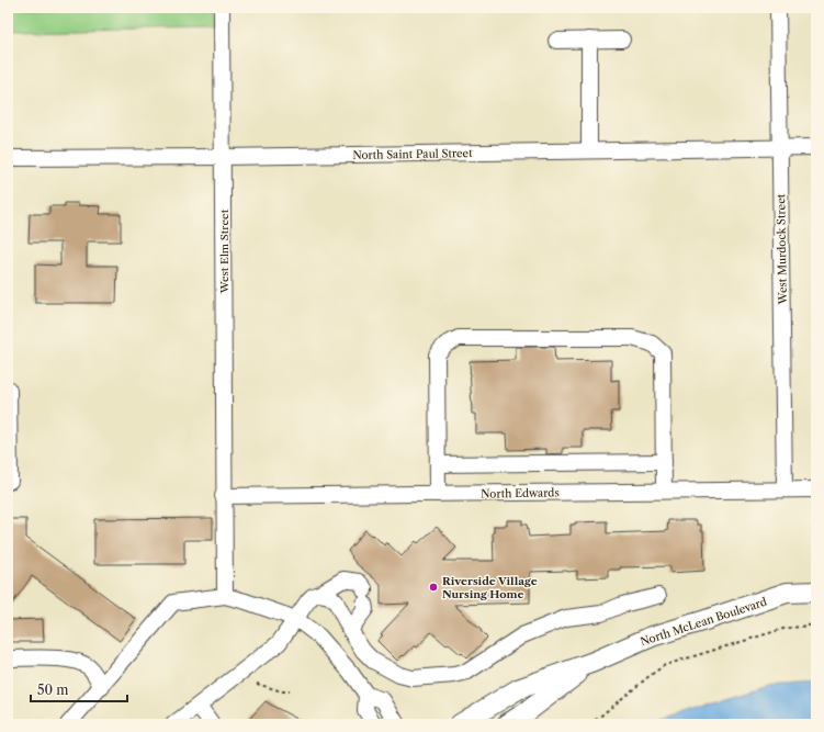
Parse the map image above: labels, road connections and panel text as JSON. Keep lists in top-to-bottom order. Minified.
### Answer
{"streets":{"main road":["North McLean Boulevard"],"street":["North Saint Paul Street","West Murdock Street","West Elm Street","North Edwards"]},"crossings":[["North Saint Paul Street","West Murdock Street"],["North Saint Paul Street","West Elm Street"],["West Murdock Street","North Edwards"],["West Elm Street","North Edwards"]],"places":["Riverside Village Nursing Home"],"scale_bar":"50 m"}
